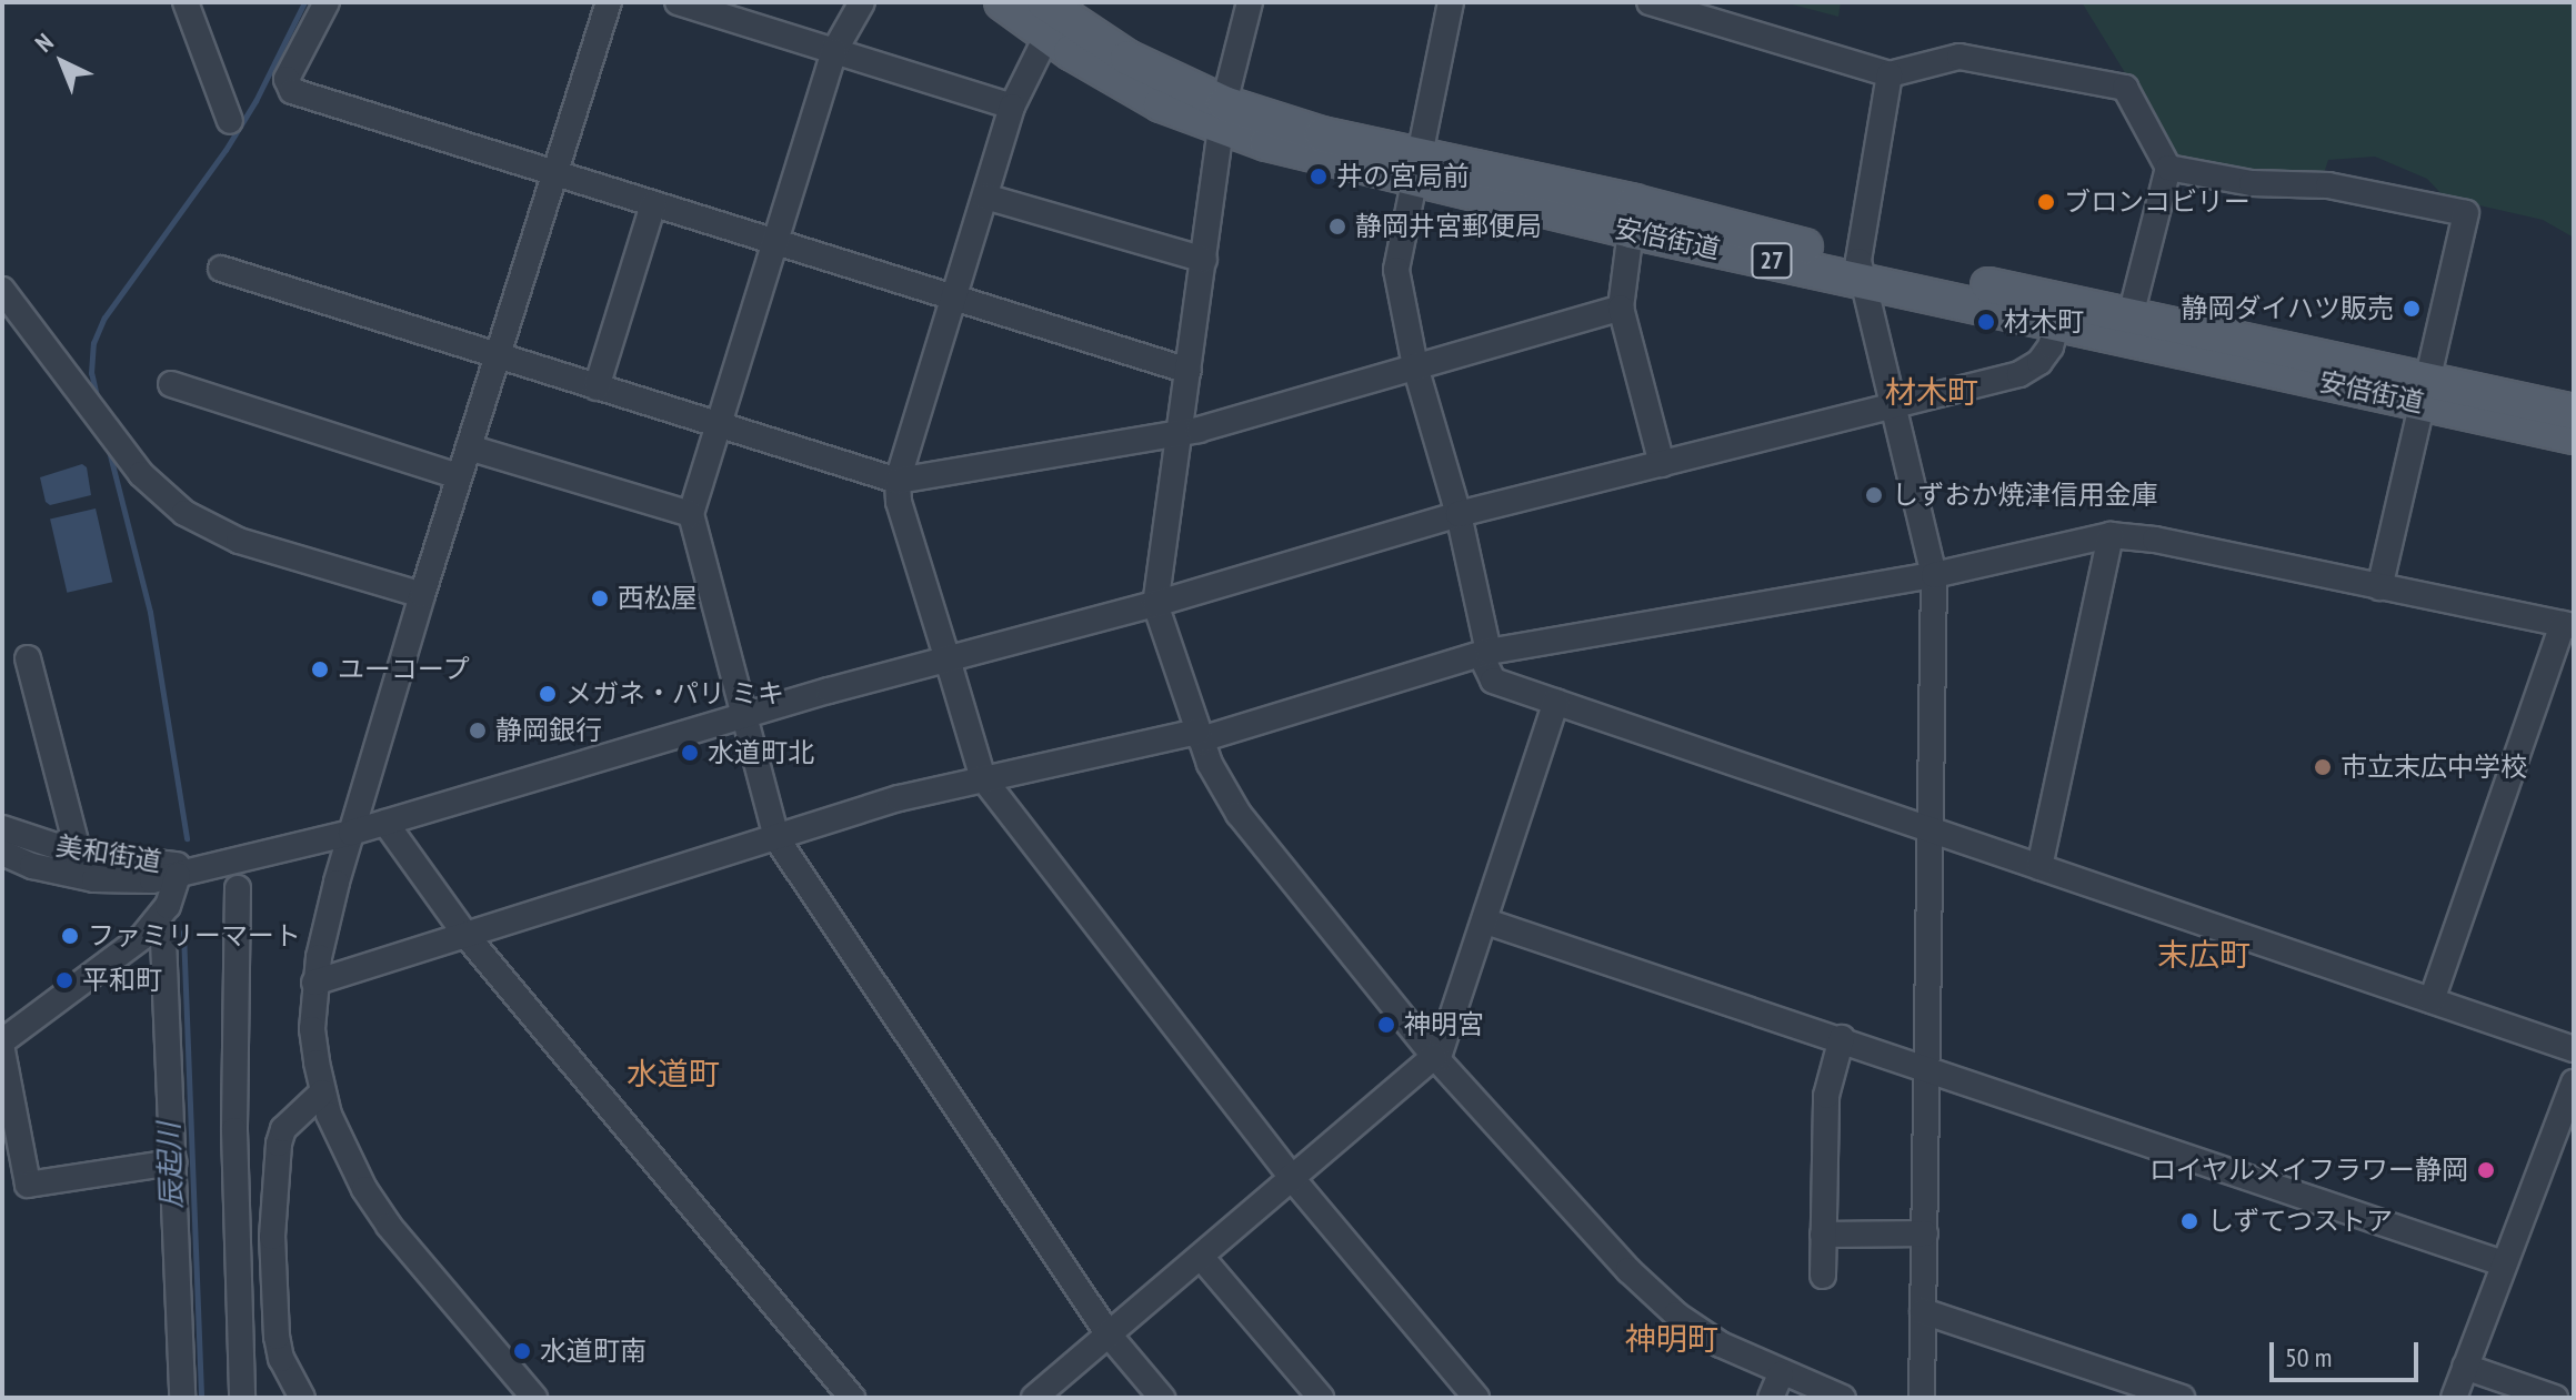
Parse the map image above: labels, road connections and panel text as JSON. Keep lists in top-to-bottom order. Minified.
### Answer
{"streets":{"main road":["安倍街道","27"],"street":["美和街道"]},"crossings":[["安倍街道","美和街道"]],"districts":["材木町","末広町","水道町","神明町"],"water":["辰起川"],"places":["井の宮局前","ブロンコビリー","静岡井宮郵便局","静岡ダイハツ販売","材木町","しずおか焼津信用金庫","西松屋","ユーコープ","メガネ・パリ ミキ","静岡銀行","水道町北","市立末広中学校","ファミリーマート","平和町","神明宮","ロイヤルメイフラワー静岡","しずてつストア","水道町南"],"scale_bar":"50 m","north":"top left"}
